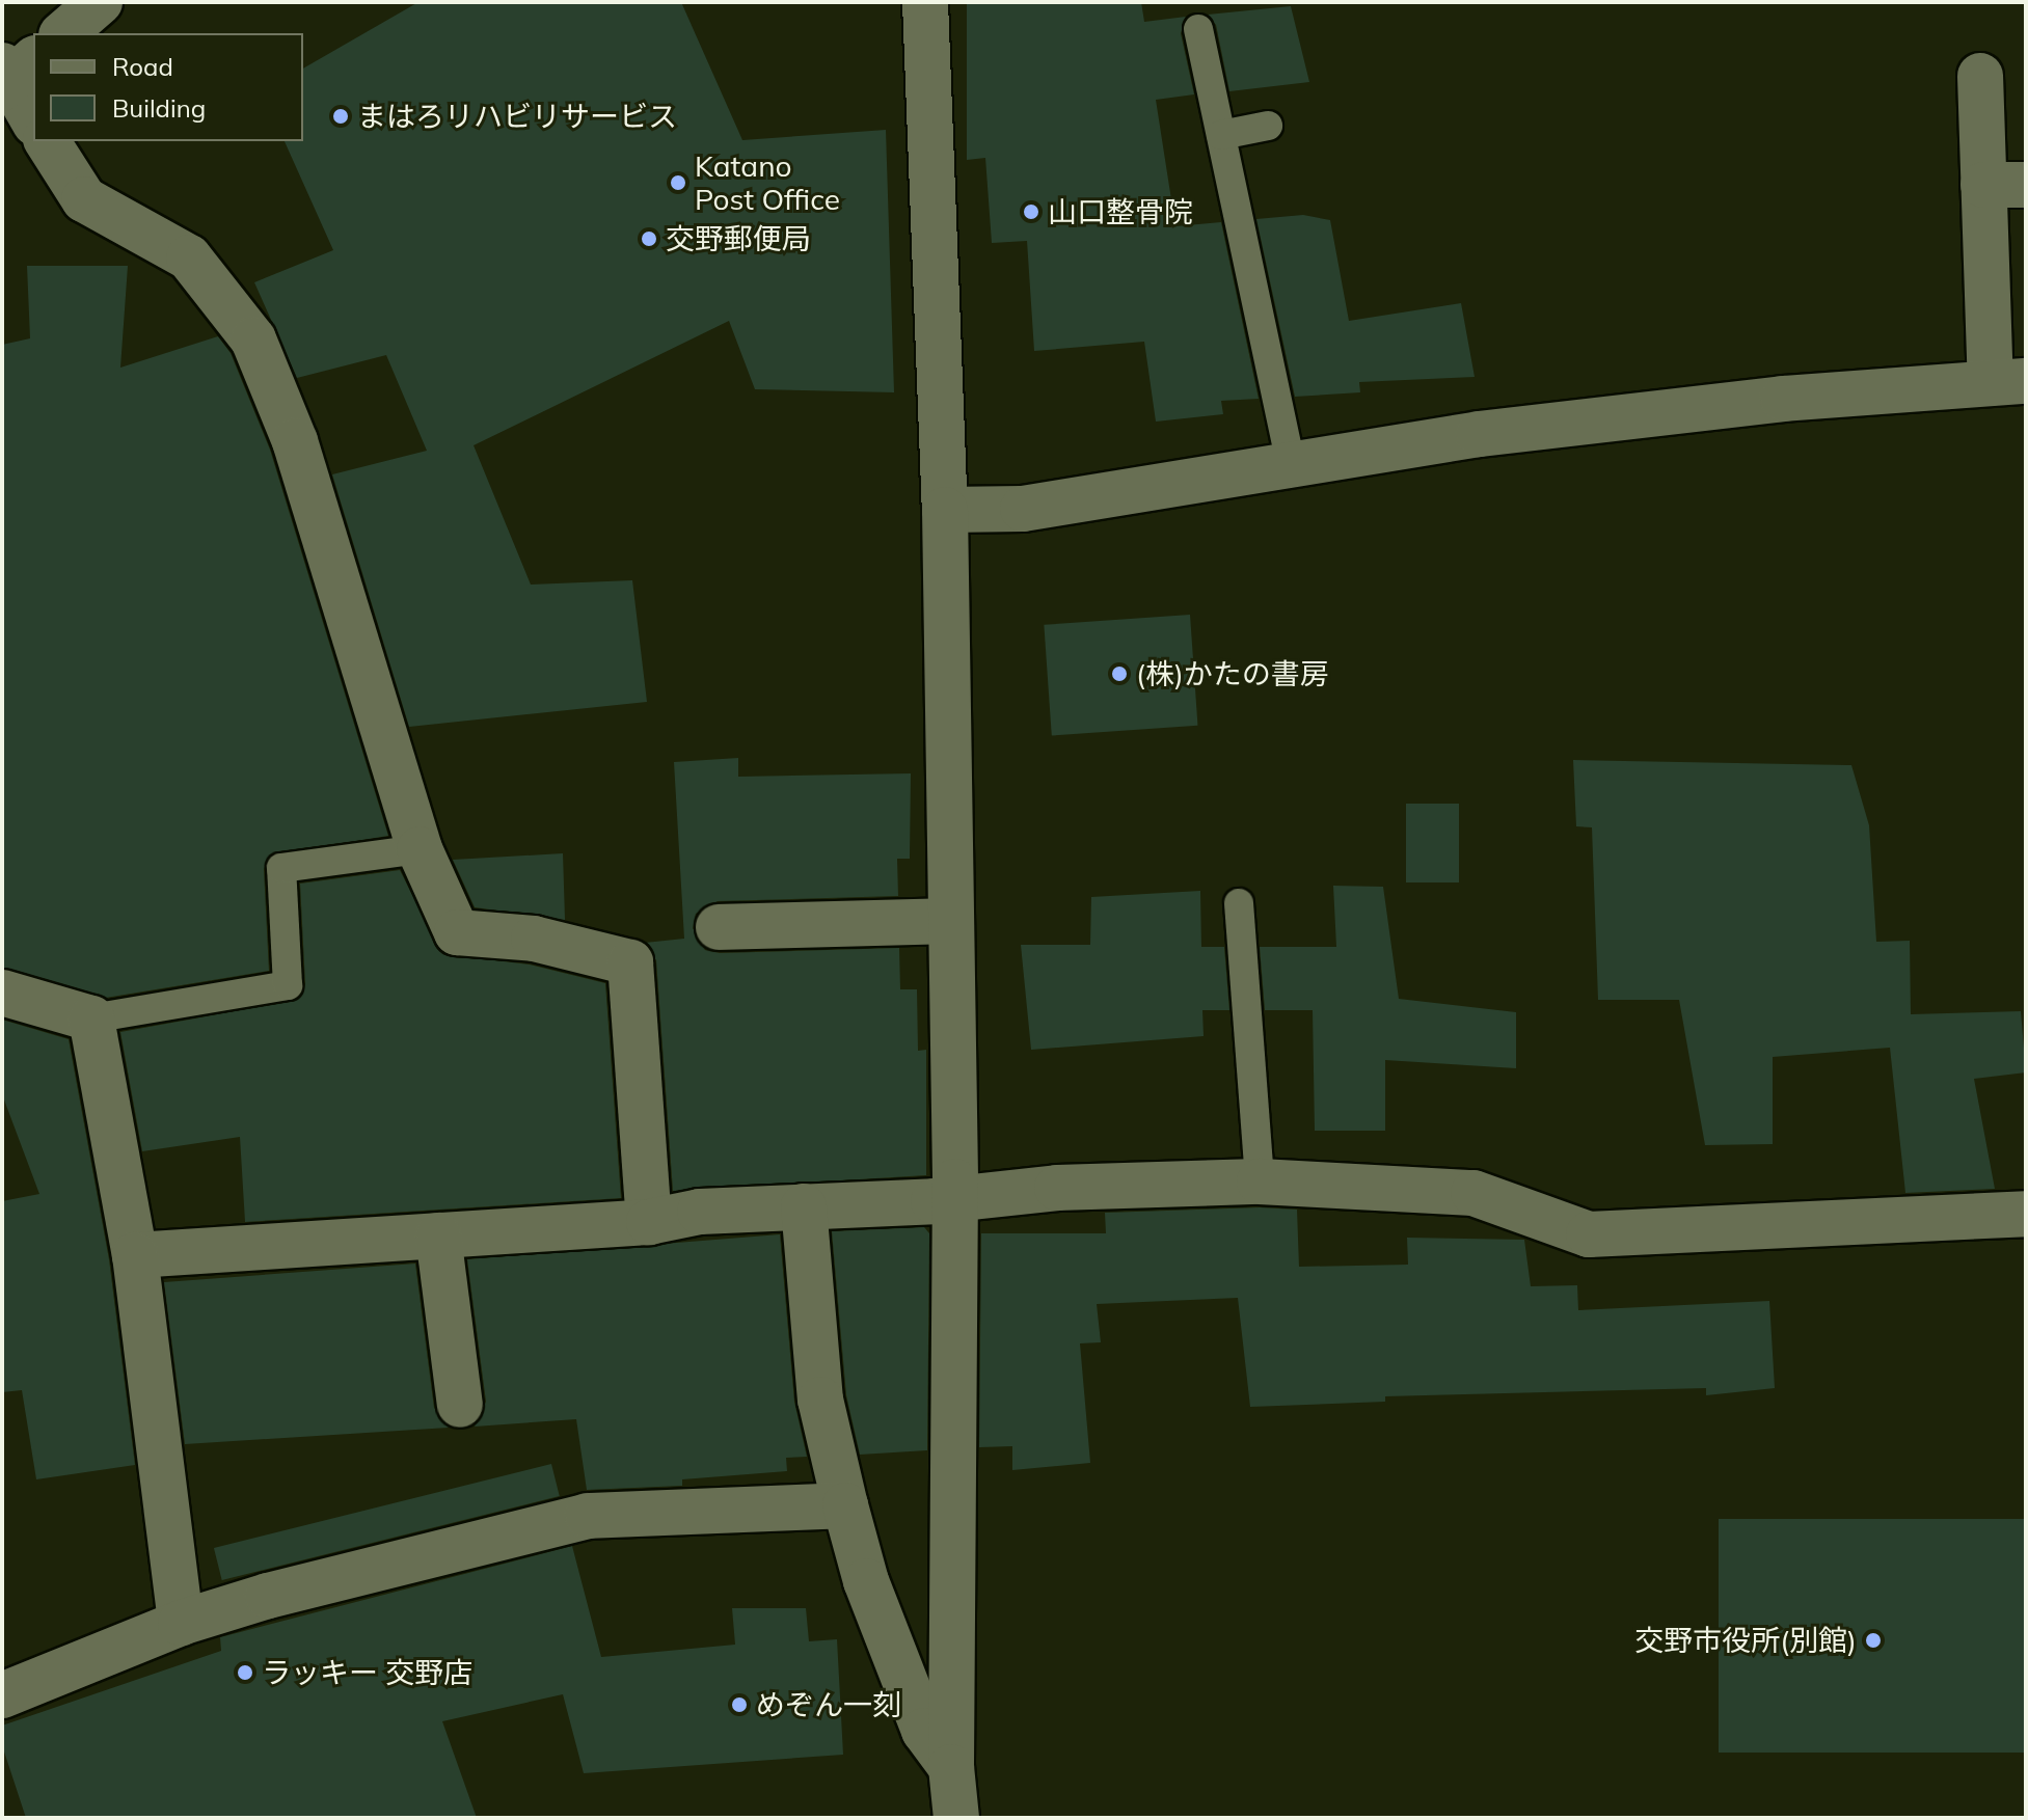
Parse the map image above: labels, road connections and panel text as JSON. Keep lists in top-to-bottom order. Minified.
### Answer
{"places":["まはろリハビリサービス","Katano Post Office","山口整骨院","交野郵便局","(株)かたの書房","交野市役所(別館)","ラッキー 交野店","めぞん一刻"],"legend":["Road","Building"]}
